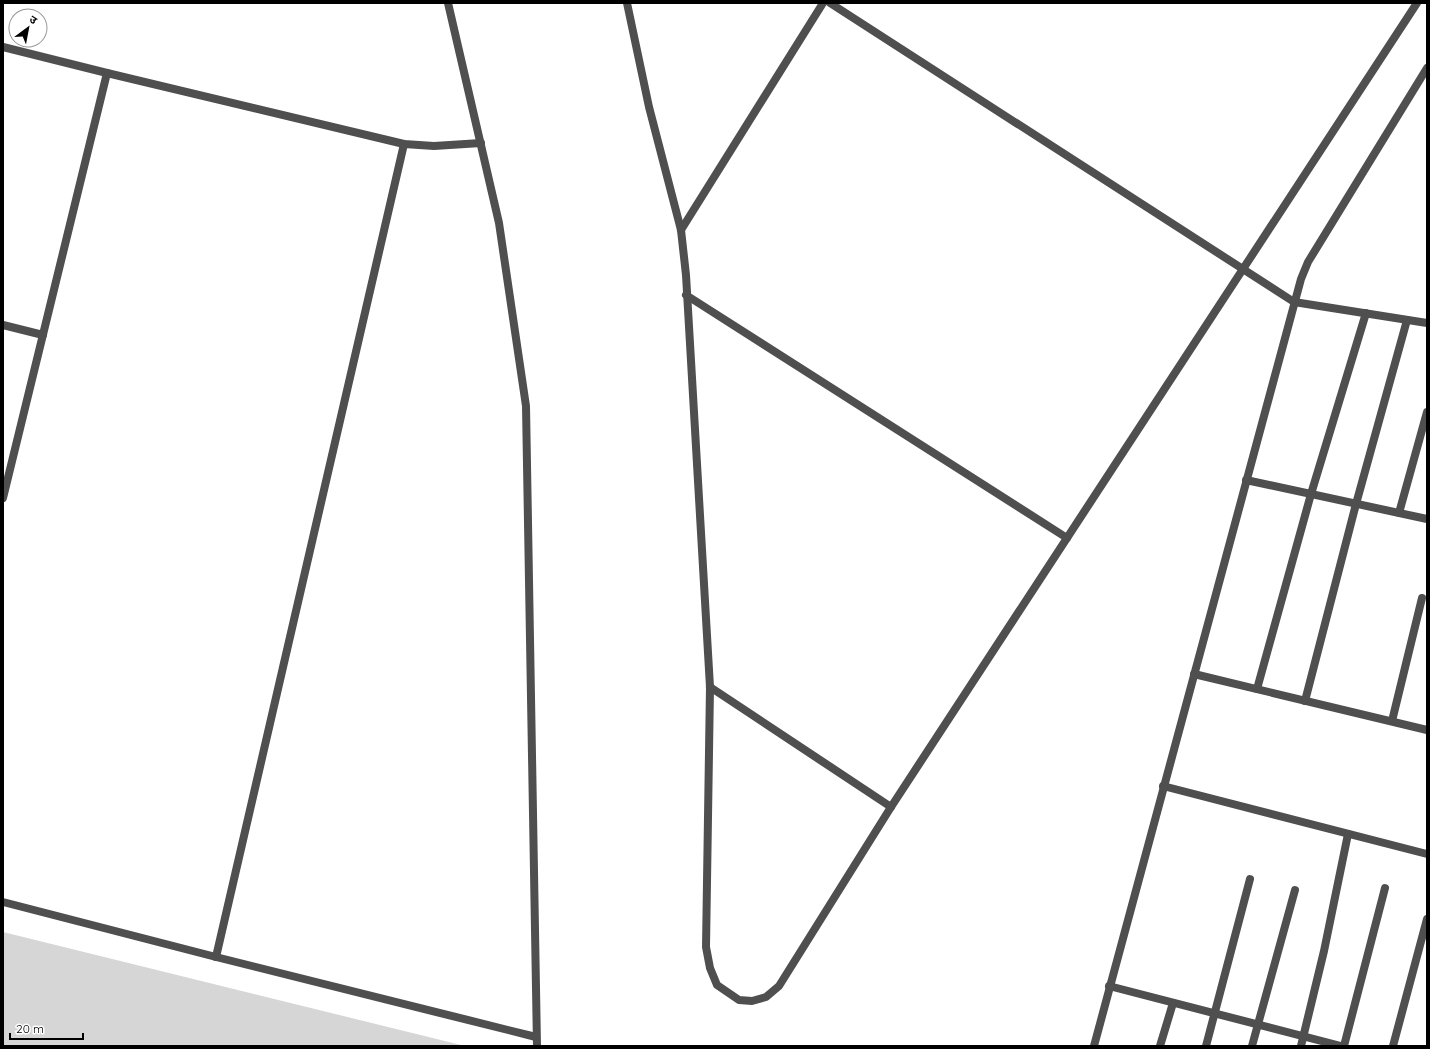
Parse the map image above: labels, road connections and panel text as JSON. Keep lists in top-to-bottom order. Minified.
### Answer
{"scale_bar":"20 m","north":"top right"}
